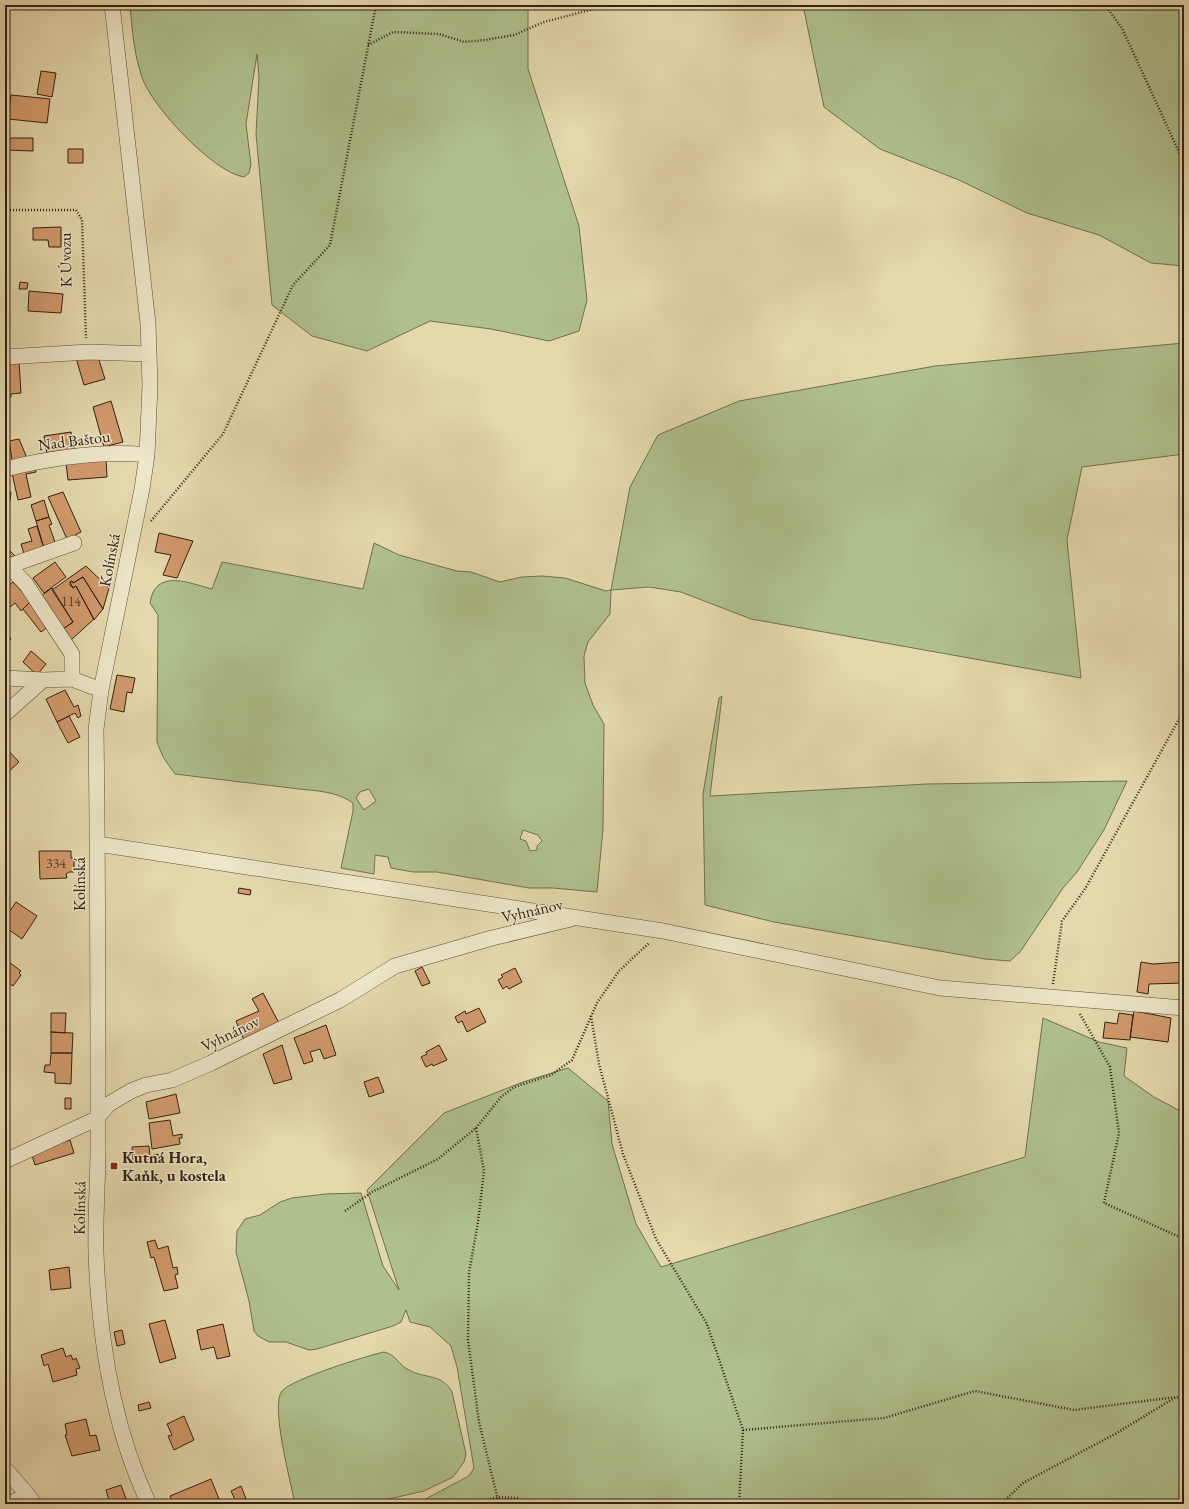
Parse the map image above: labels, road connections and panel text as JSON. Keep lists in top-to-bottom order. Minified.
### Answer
{"streets":{"street":["Nad Baštou","Kolínská","Vyhnánov"],"path":["K Úvozu"]},"crossings":[["Nad Baštou","Kolínská"],["Kolínská","Vyhnánov"]],"places":{"transit":["Kutná Hora, Kaňk, u kostela"]},"house_numbers":["114","334"]}
